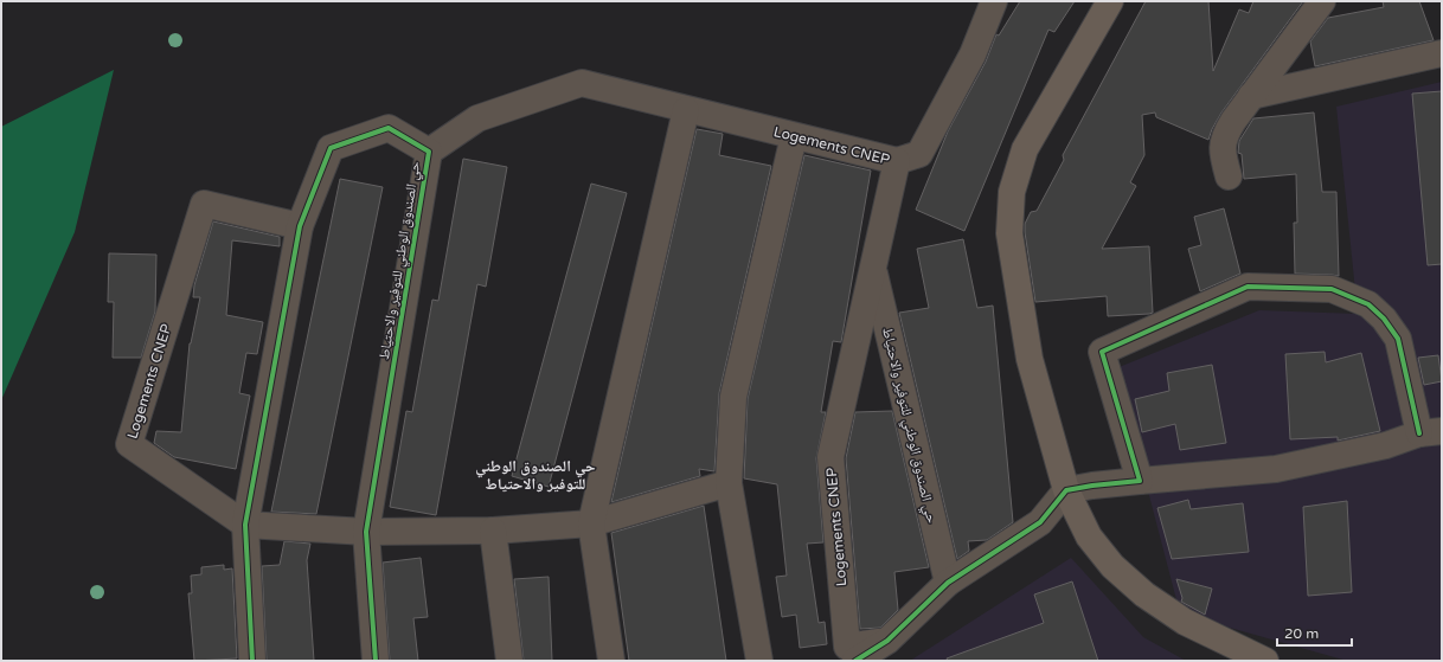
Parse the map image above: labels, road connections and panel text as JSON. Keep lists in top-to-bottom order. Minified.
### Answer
{"streets":{"street":["Logements CNEP","حي الصندوق الوطني للتوفير والاحتياط"]},"crossings":[["Logements CNEP","حي الصندوق الوطني للتوفير والاحتياط"]],"districts":["حي الصندوق الوطني للتوفير والاحتياط"],"scale_bar":"20 m"}
